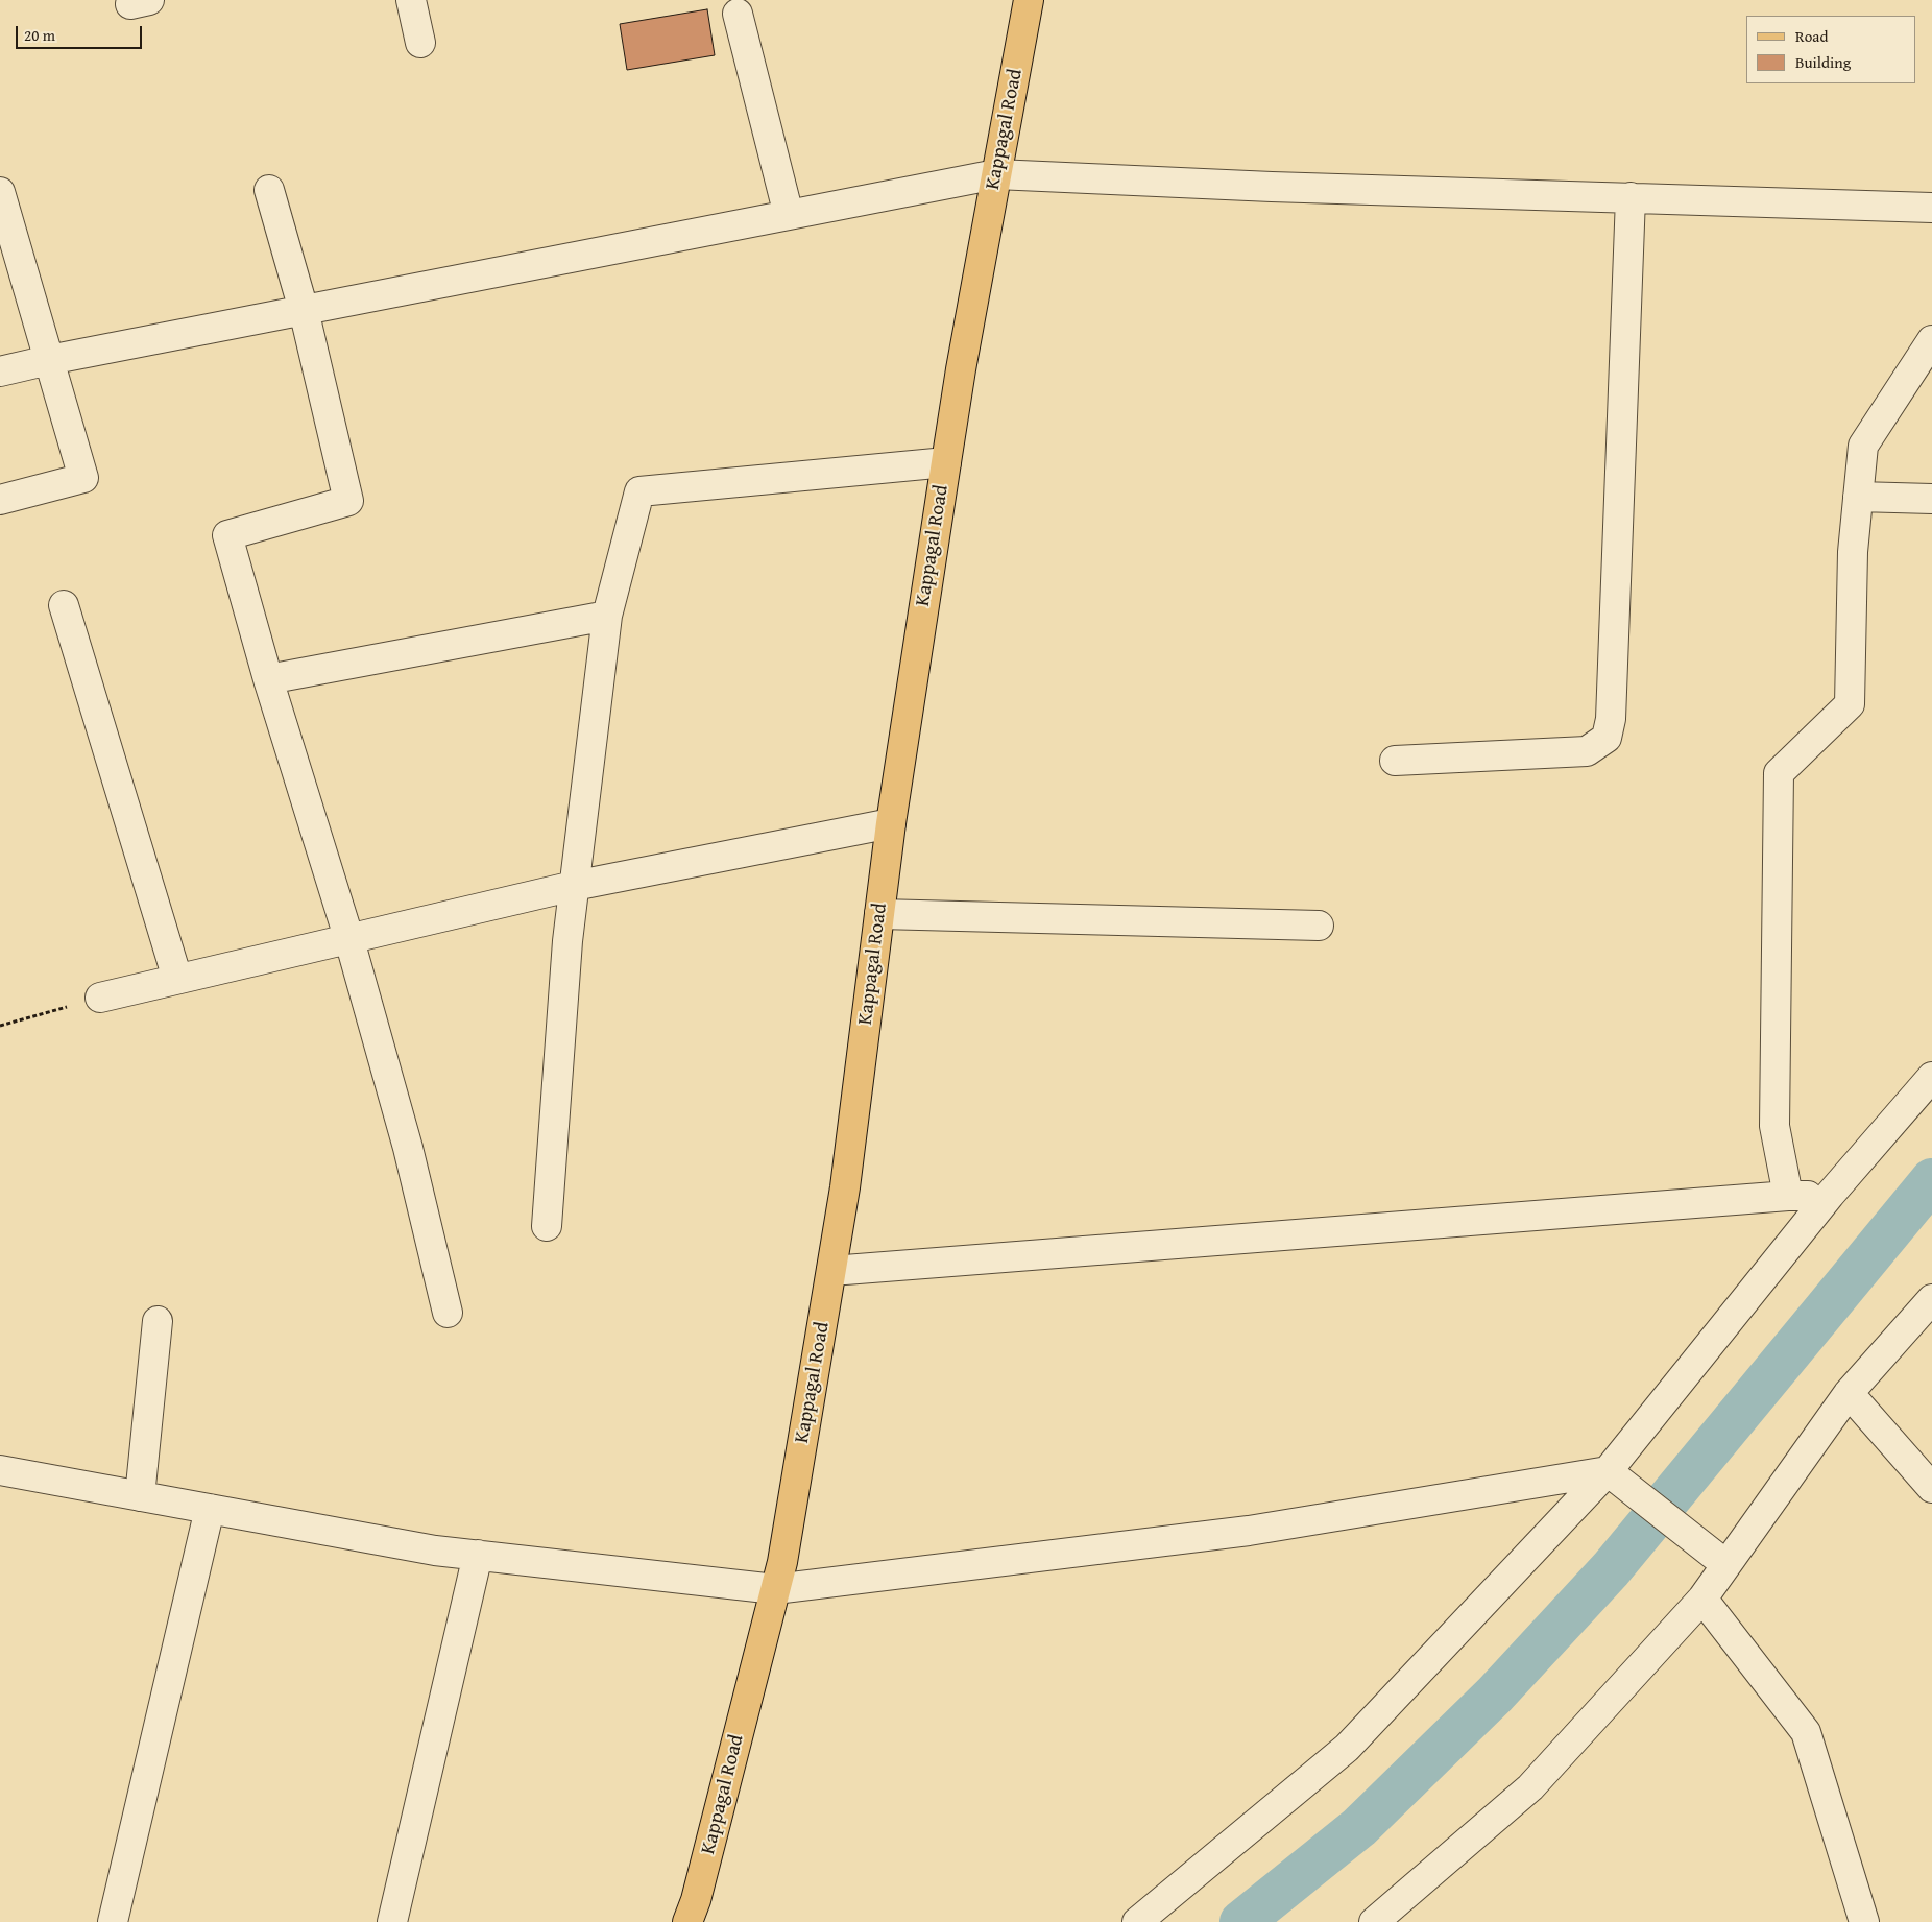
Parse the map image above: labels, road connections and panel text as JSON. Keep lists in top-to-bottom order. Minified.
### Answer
{"streets":{"main road":["Kappagal Road"]},"legend":["Road","Building"],"scale_bar":"20 m"}
